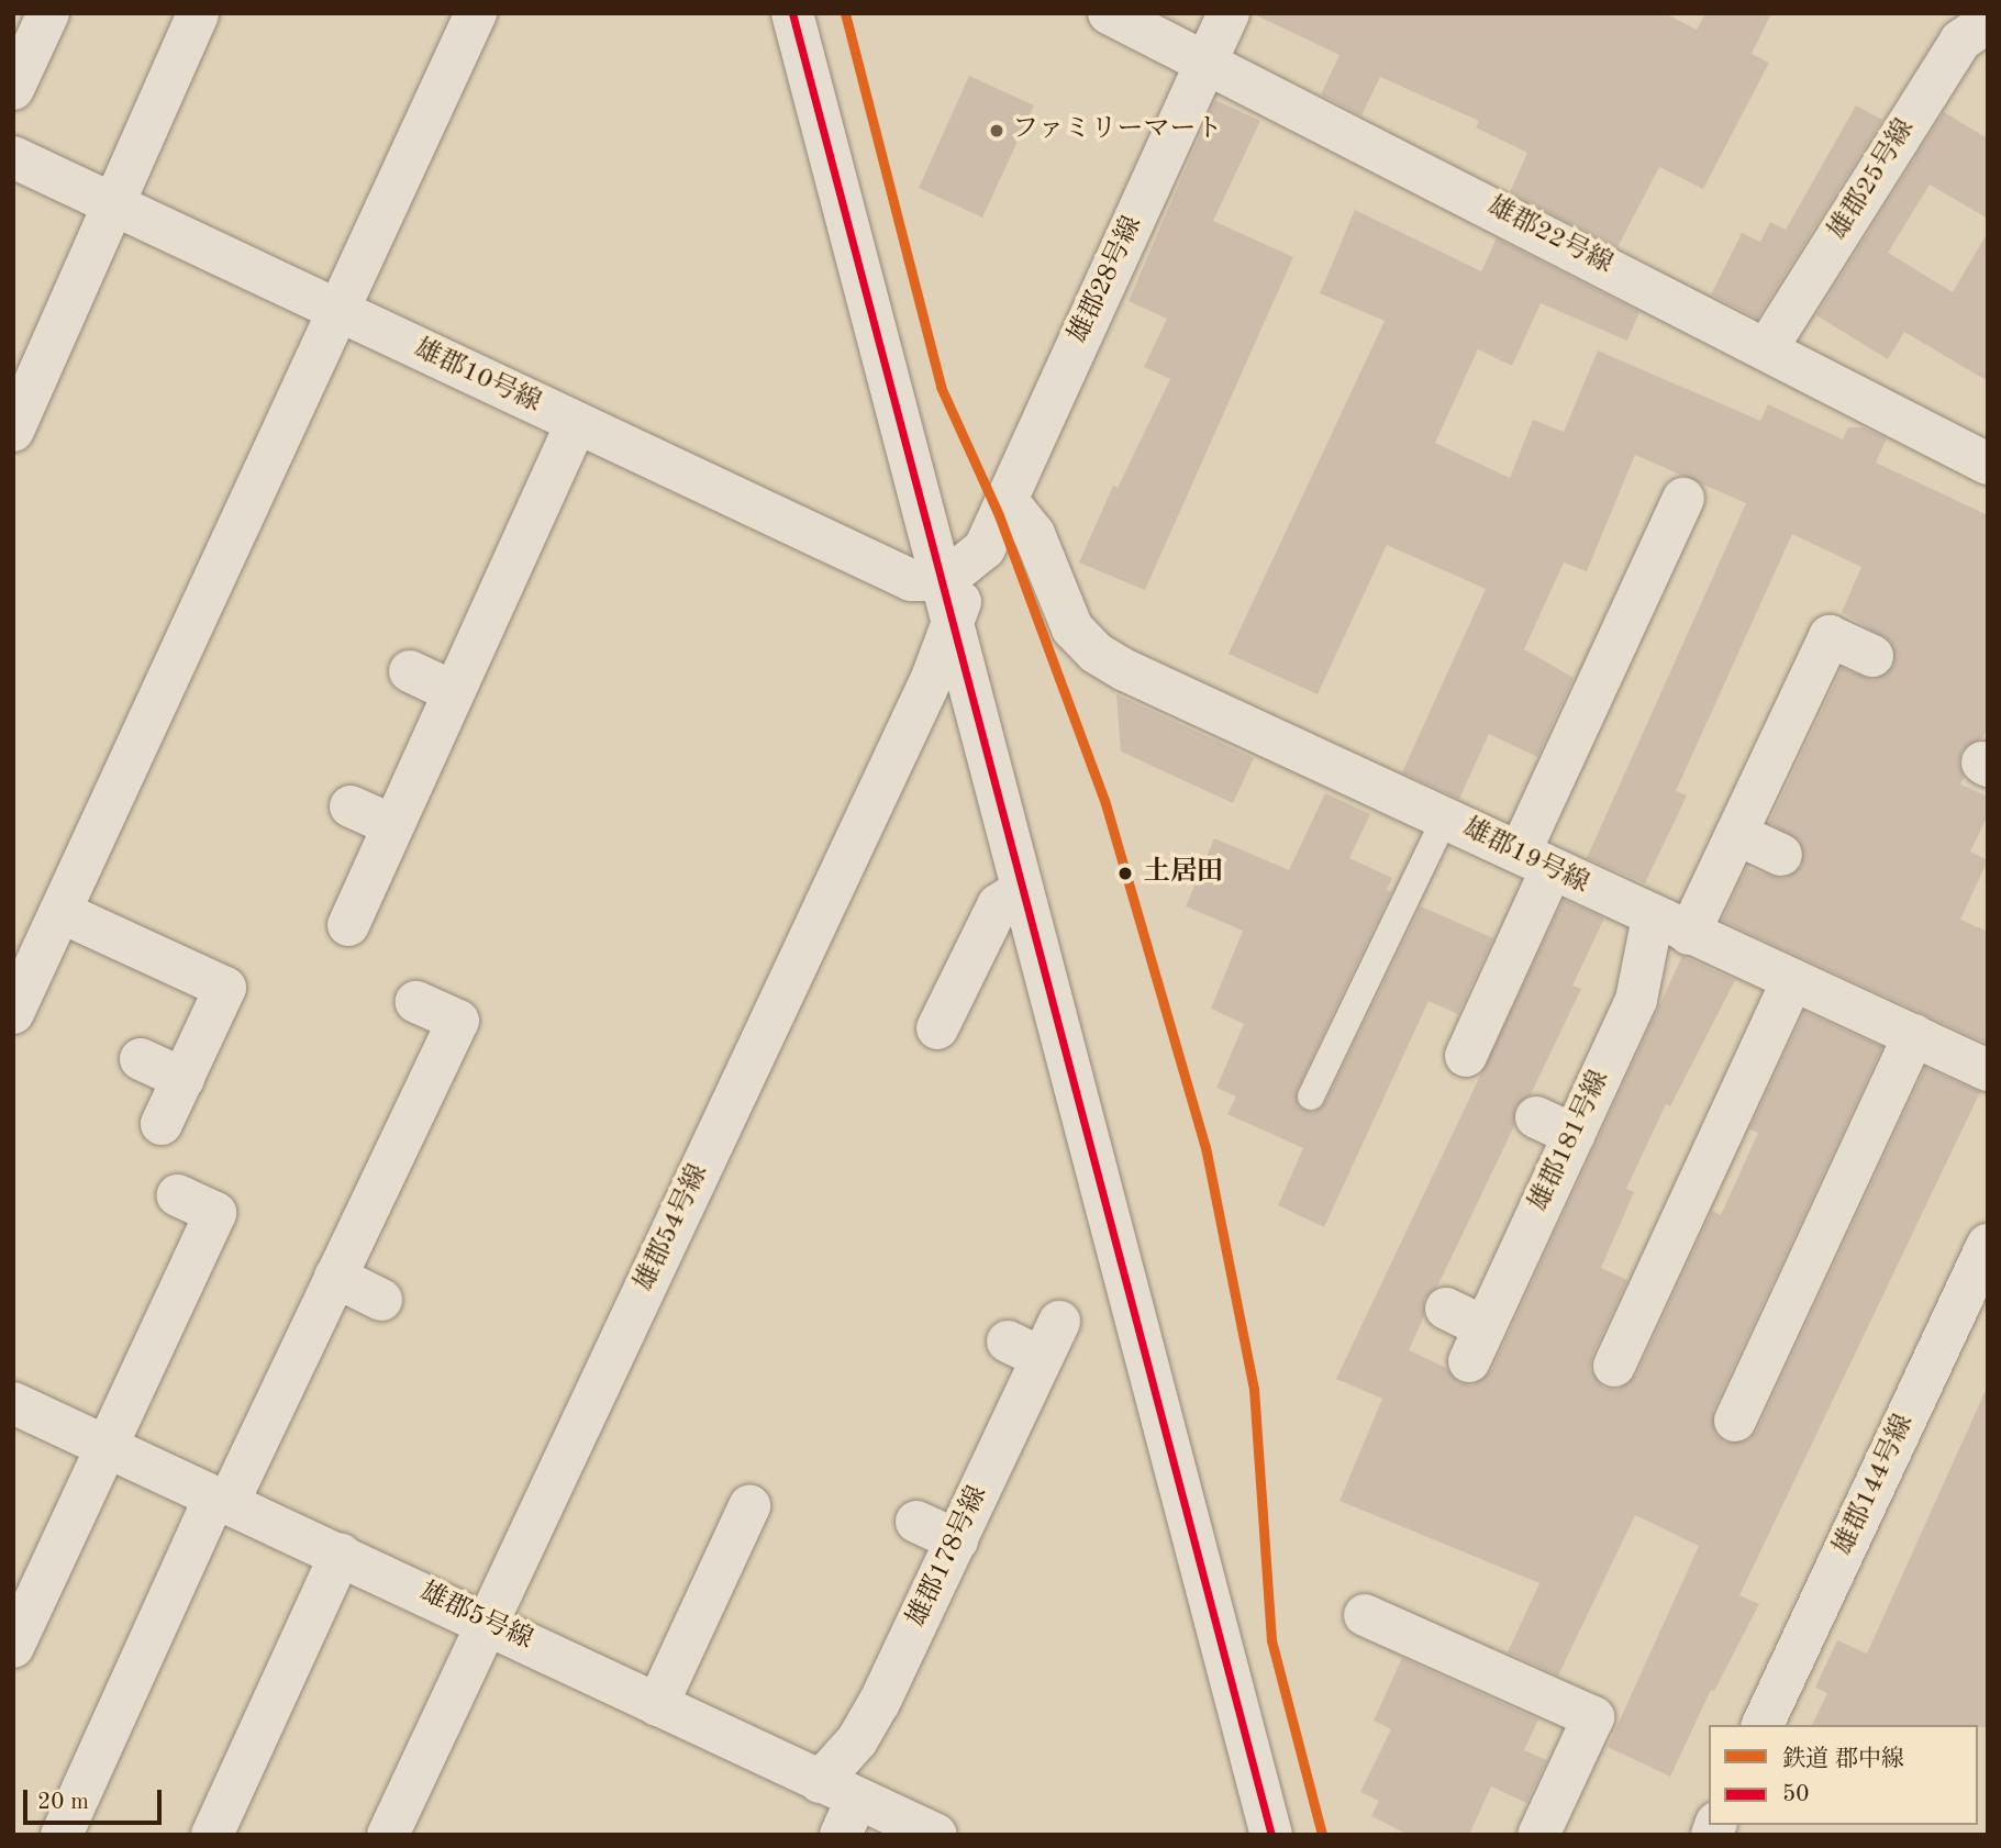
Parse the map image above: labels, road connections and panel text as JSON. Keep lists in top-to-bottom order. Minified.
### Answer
{"streets":{"street":["雄郡25号線","雄郡22号線","雄郡28号線","雄郡10号線","雄郡19号線","雄郡181号線","雄郡54号線","雄郡144号線","雄郡178号線","雄郡5号線"]},"crossings":[["雄郡25号線","雄郡22号線"],["雄郡22号線","雄郡28号線"],["雄郡28号線","雄郡10号線"],["雄郡28号線","雄郡19号線"],["雄郡28号線","雄郡54号線"],["雄郡10号線","雄郡54号線"],["雄郡19号線","雄郡181号線"],["雄郡54号線","雄郡5号線"],["雄郡178号線","雄郡5号線"]],"places":["ファミリーマート","土居田"],"lines":["rail line 郡中線","transit line 50"],"legend":["鉄道 郡中線","50"],"scale_bar":"20 m"}
